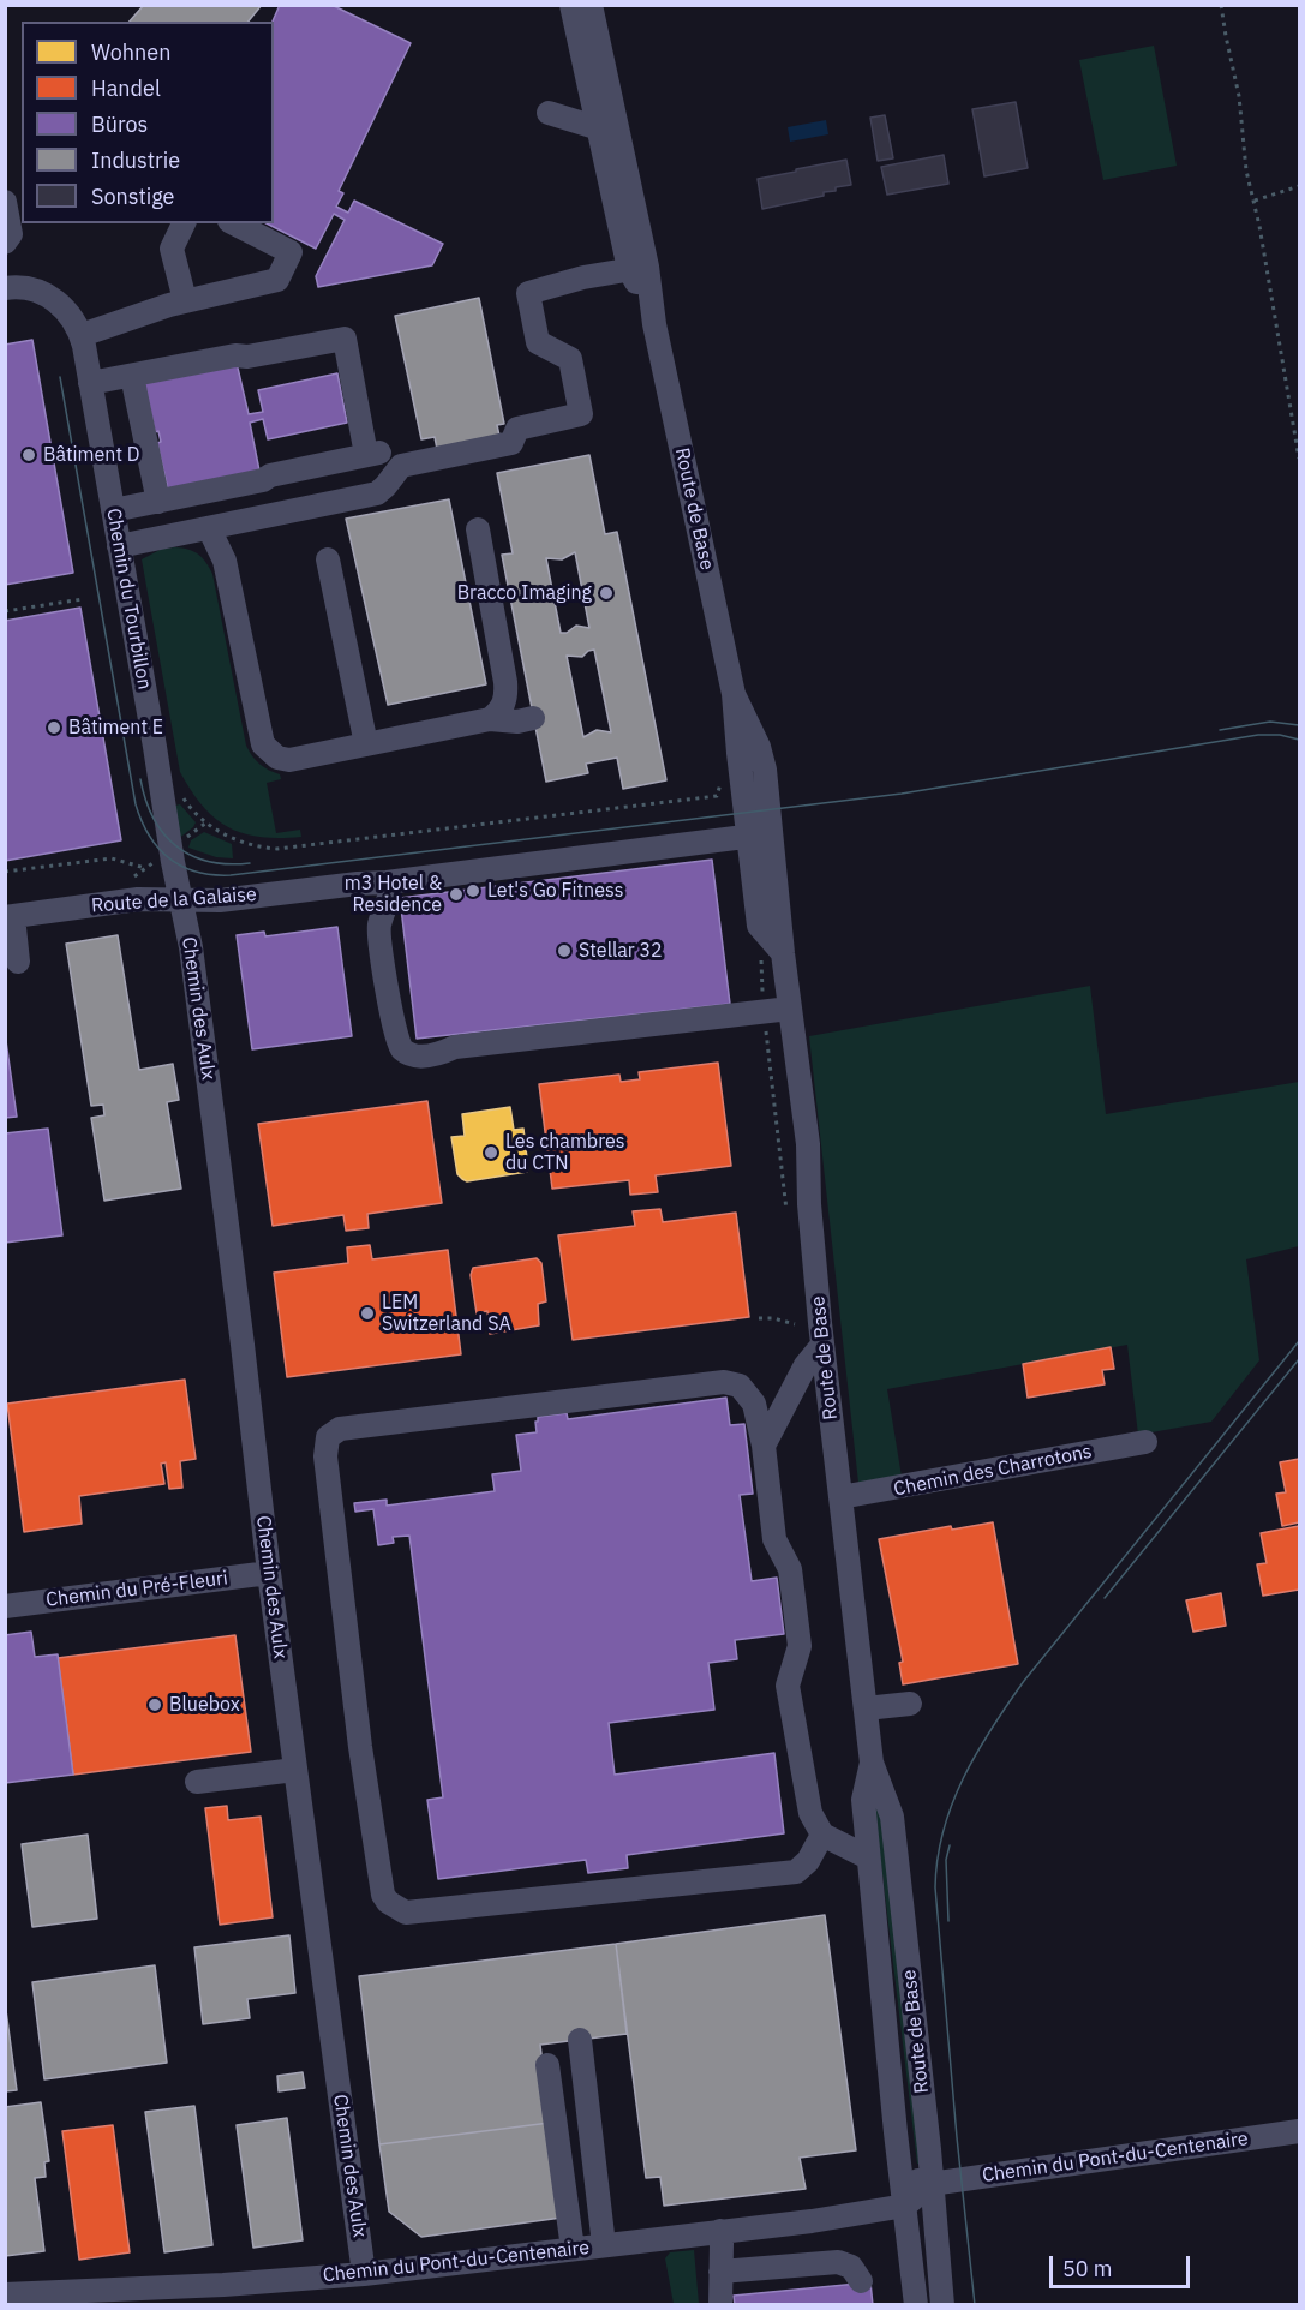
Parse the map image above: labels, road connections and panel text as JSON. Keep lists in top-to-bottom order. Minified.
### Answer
{"streets":{"street":["Route de Base","Chemin du Tourbillon","Route de la Galaise","Chemin des Aulx","Chemin des Charrotons","Chemin du Pré-Fleuri","Chemin du Pont-du-Centenaire"]},"crossings":[["Route de Base","Route de la Galaise"],["Route de Base","Chemin des Charrotons"],["Route de Base","Chemin du Pont-du-Centenaire"],["Chemin du Tourbillon","Route de la Galaise"],["Chemin du Tourbillon","Chemin des Aulx"],["Route de la Galaise","Chemin des Aulx"],["Chemin des Aulx","Chemin du Pré-Fleuri"],["Chemin des Aulx","Chemin du Pont-du-Centenaire"]],"places":["Bâtiment D","Bracco Imaging","Bâtiment E","Let's Go Fitness","m3 Hotel & Residence","Stellar 32","Les chambres du CTN","LEM Switzerland SA","Bluebox"],"legend":["Wohnen","Handel","Büros","Industrie","Sonstige"],"scale_bar":"50 m"}
